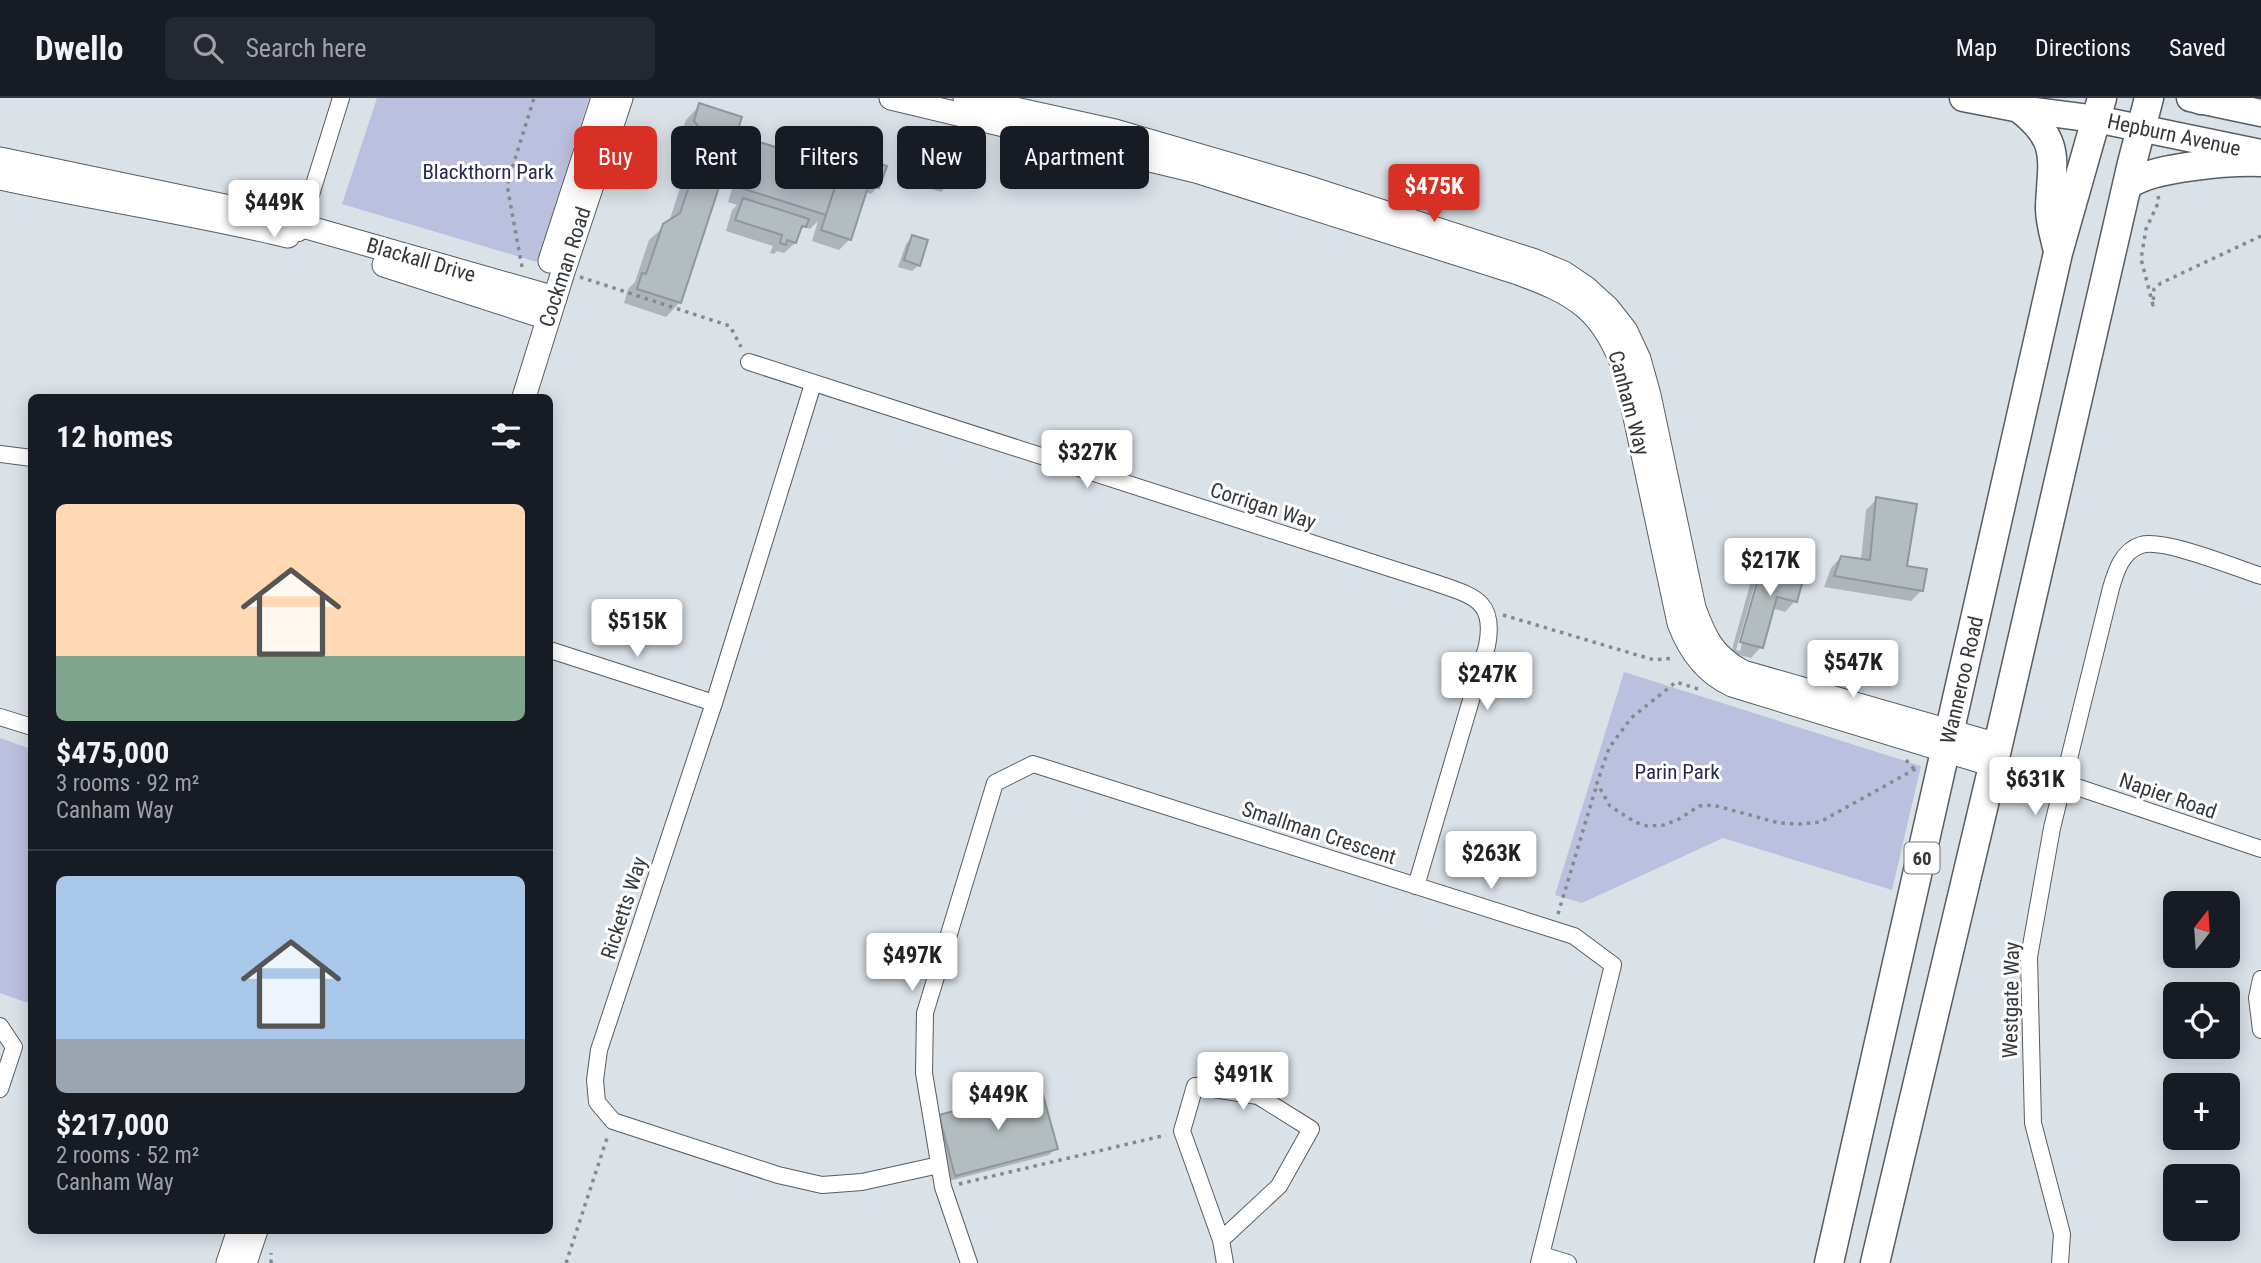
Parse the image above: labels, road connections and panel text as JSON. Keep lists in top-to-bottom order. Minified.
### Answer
{"streets":{"highway":["Wanneroo Road","60"],"main road":["Hepburn Avenue","Blackall Drive","Cockman Road","Canham Way"],"street":["Corrigan Way","Napier Road","Smallman Crescent","Ricketts Way","Westgate Way"]},"crossings":[["Hepburn Avenue","Wanneroo Road"],["Hepburn Avenue","60"],["Blackall Drive","Cockman Road"],["Canham Way","Wanneroo Road"],["Canham Way","60"],["Corrigan Way","Ricketts Way"],["Napier Road","Westgate Way"]],"parks":["Blackthorn Park","Parin Park"],"north":"top","page":{"header":"Dwello","search":"Search here","nav":["Map","Directions","Saved"],"chip":["Buy","Rent","Filters","New","Apartment"],"price":["$475K","$449K","$327K","$217K","$515K","$547K","$247K","$631K","$263K","$497K","$491K","$449K"],"heading":"12 homes","list":[{"name":"$475,000","note":"3 rooms · 92 m² · Canham Way"},{"name":"$217,000","note":"2 rooms · 52 m² · Canham Way"}],"map_buttons":["+","−"]}}
